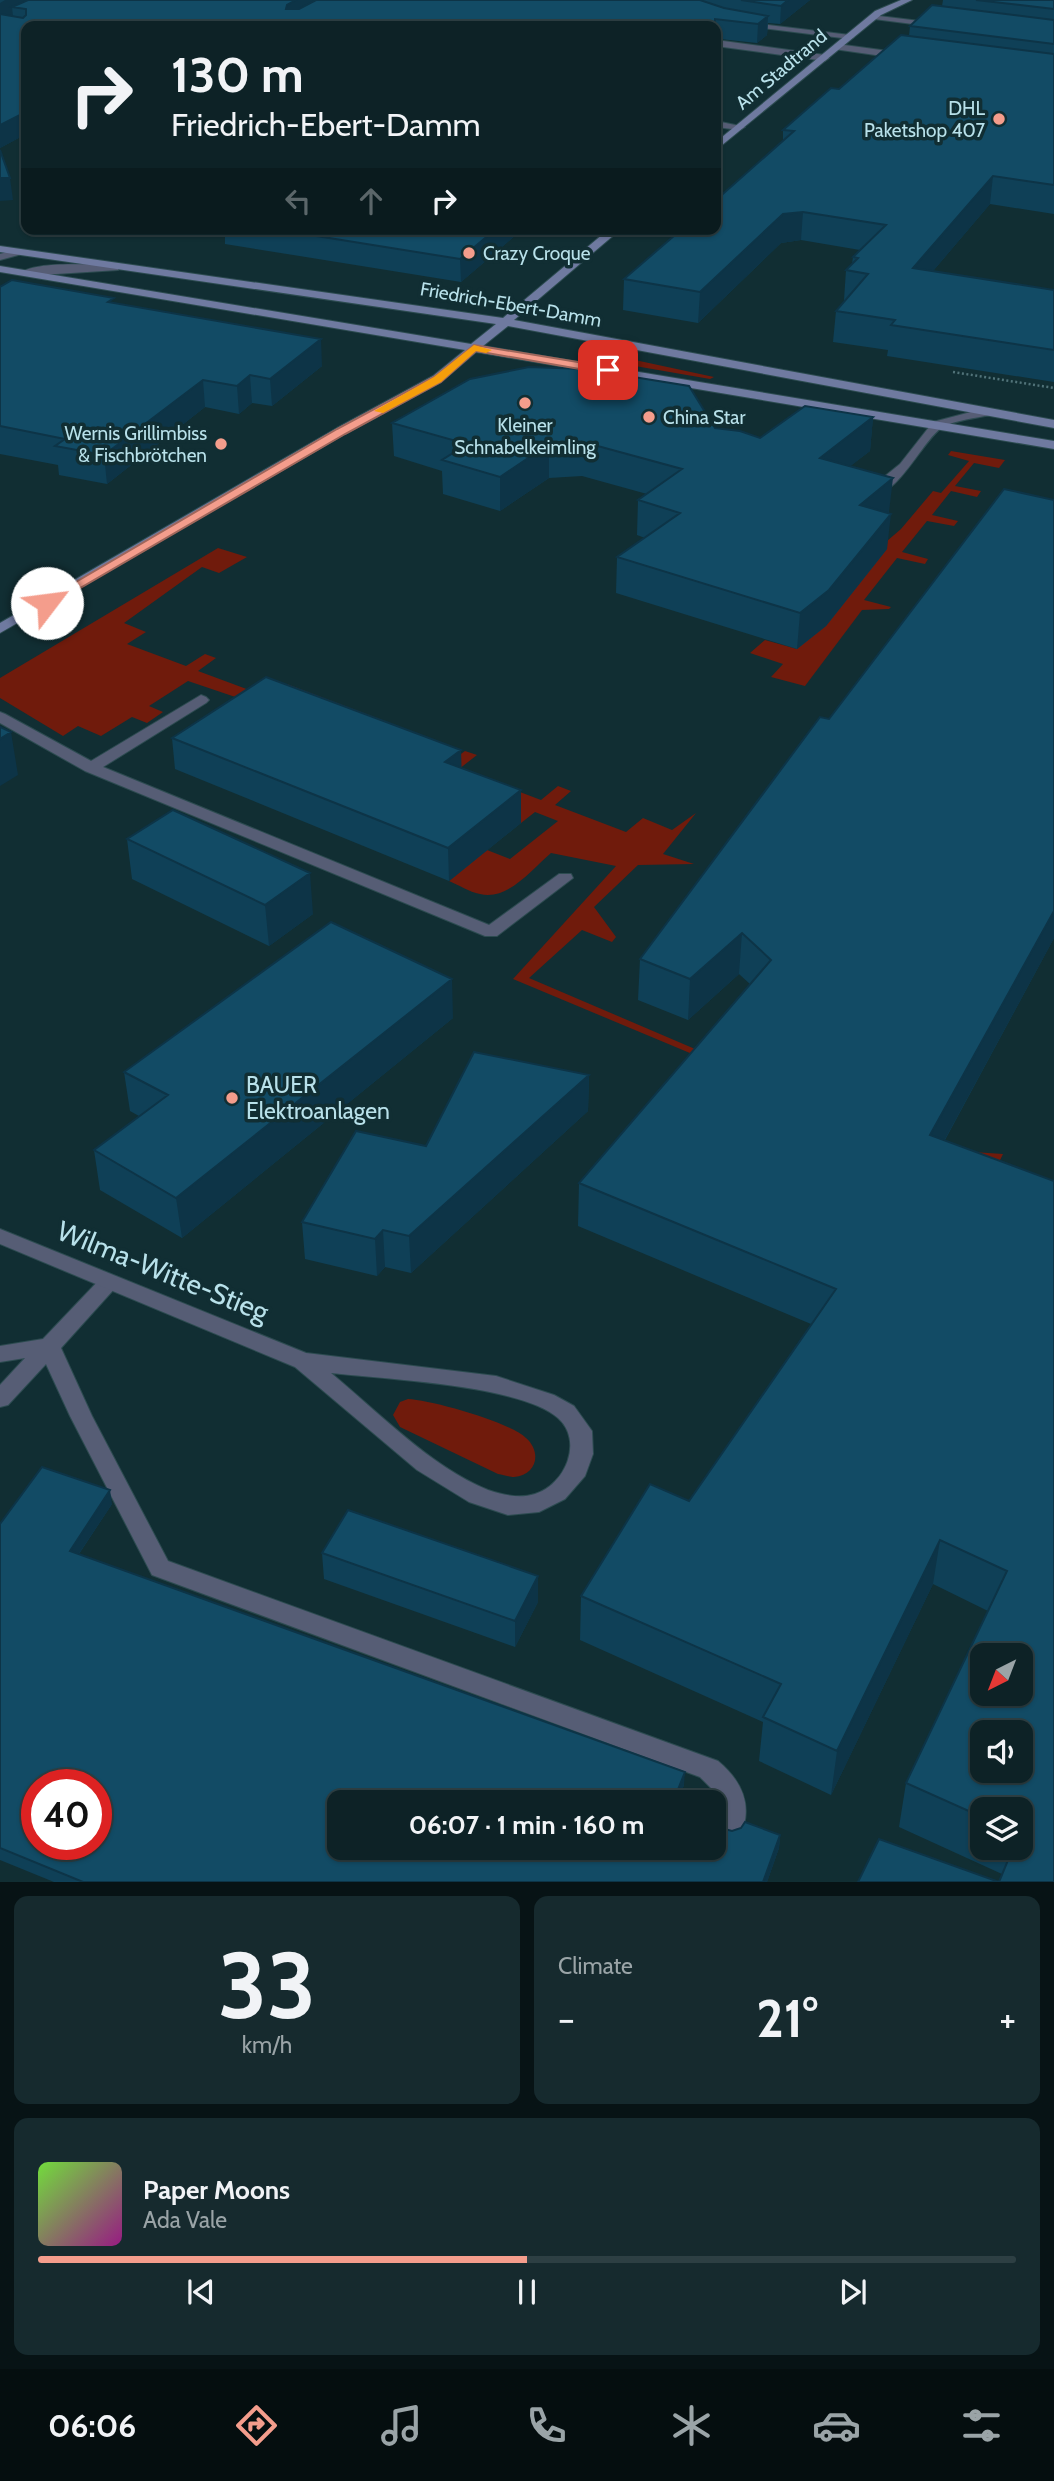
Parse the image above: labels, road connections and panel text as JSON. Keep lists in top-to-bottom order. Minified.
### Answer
{"streets":{"main road":["Am Stadtrand","Friedrich-Ebert-Damm"],"street":["Wilma-Witte-Stieg"]},"places":["DHL Paketshop 407","Crazy Croque","Kleiner Schnabelkeimling","China Star","Wernis Grillimbiss & Fischbrötchen","BAUER Elektroanlagen"],"north":"bottom left","page":{"turn":["130 m","Friedrich-Ebert-Damm"],"limit":"40","trip":"06:07 · 1 min · 160 m","tile":[["33","km/h"],"Climate"],"heat":["−","21°","+"],"song":["Paper Moons","Ada Vale"],"tabs":"06:06"}}
